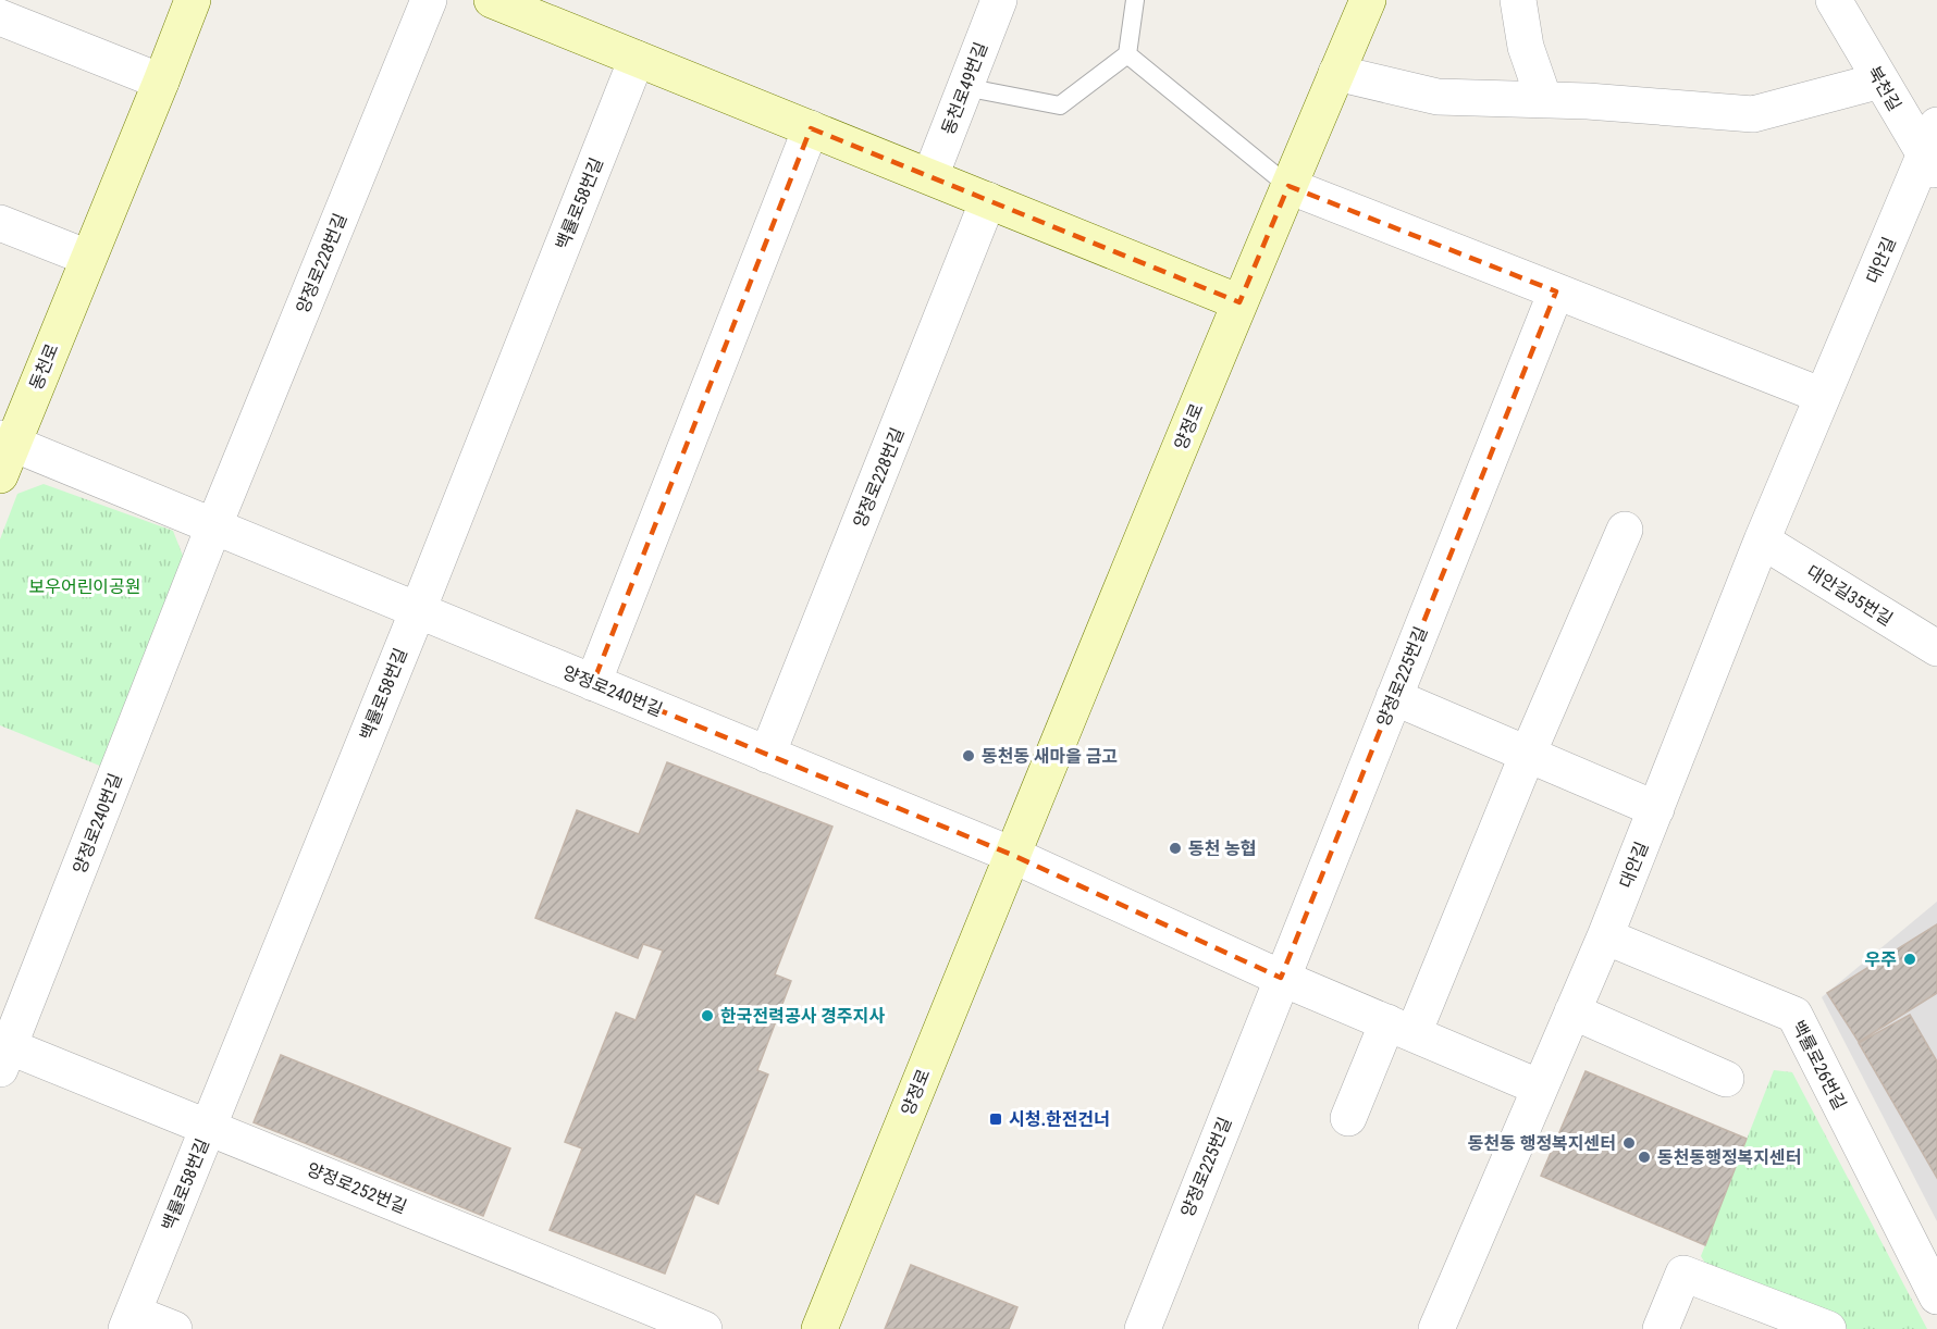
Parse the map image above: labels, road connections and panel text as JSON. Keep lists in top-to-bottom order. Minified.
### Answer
{"streets":{"street":["동천로49번길","북천길","백률로58번길","대안길","양정로228번길","동천로","양정로","대안길35번길","양정로225번길","양정로240번길","백률로26번길","양정로252번길"]},"crossings":[["북천길","대안길"],["백률로58번길","양정로240번길"],["백률로58번길","양정로252번길"],["대안길","대안길35번길"],["대안길","백률로26번길"],["양정로228번길","양정로240번길"],["동천로","양정로240번길"],["양정로","양정로240번길"],["양정로240번길","양정로252번길"]],"parks":["보우어린이공원"],"places":{"other":["동천동 새마을 금고","동천 농협","우주","한국전력공사 경주지사","동천동 행정복지센터","동천동행정복지센터"],"transit":["시청.한전건너"]}}
